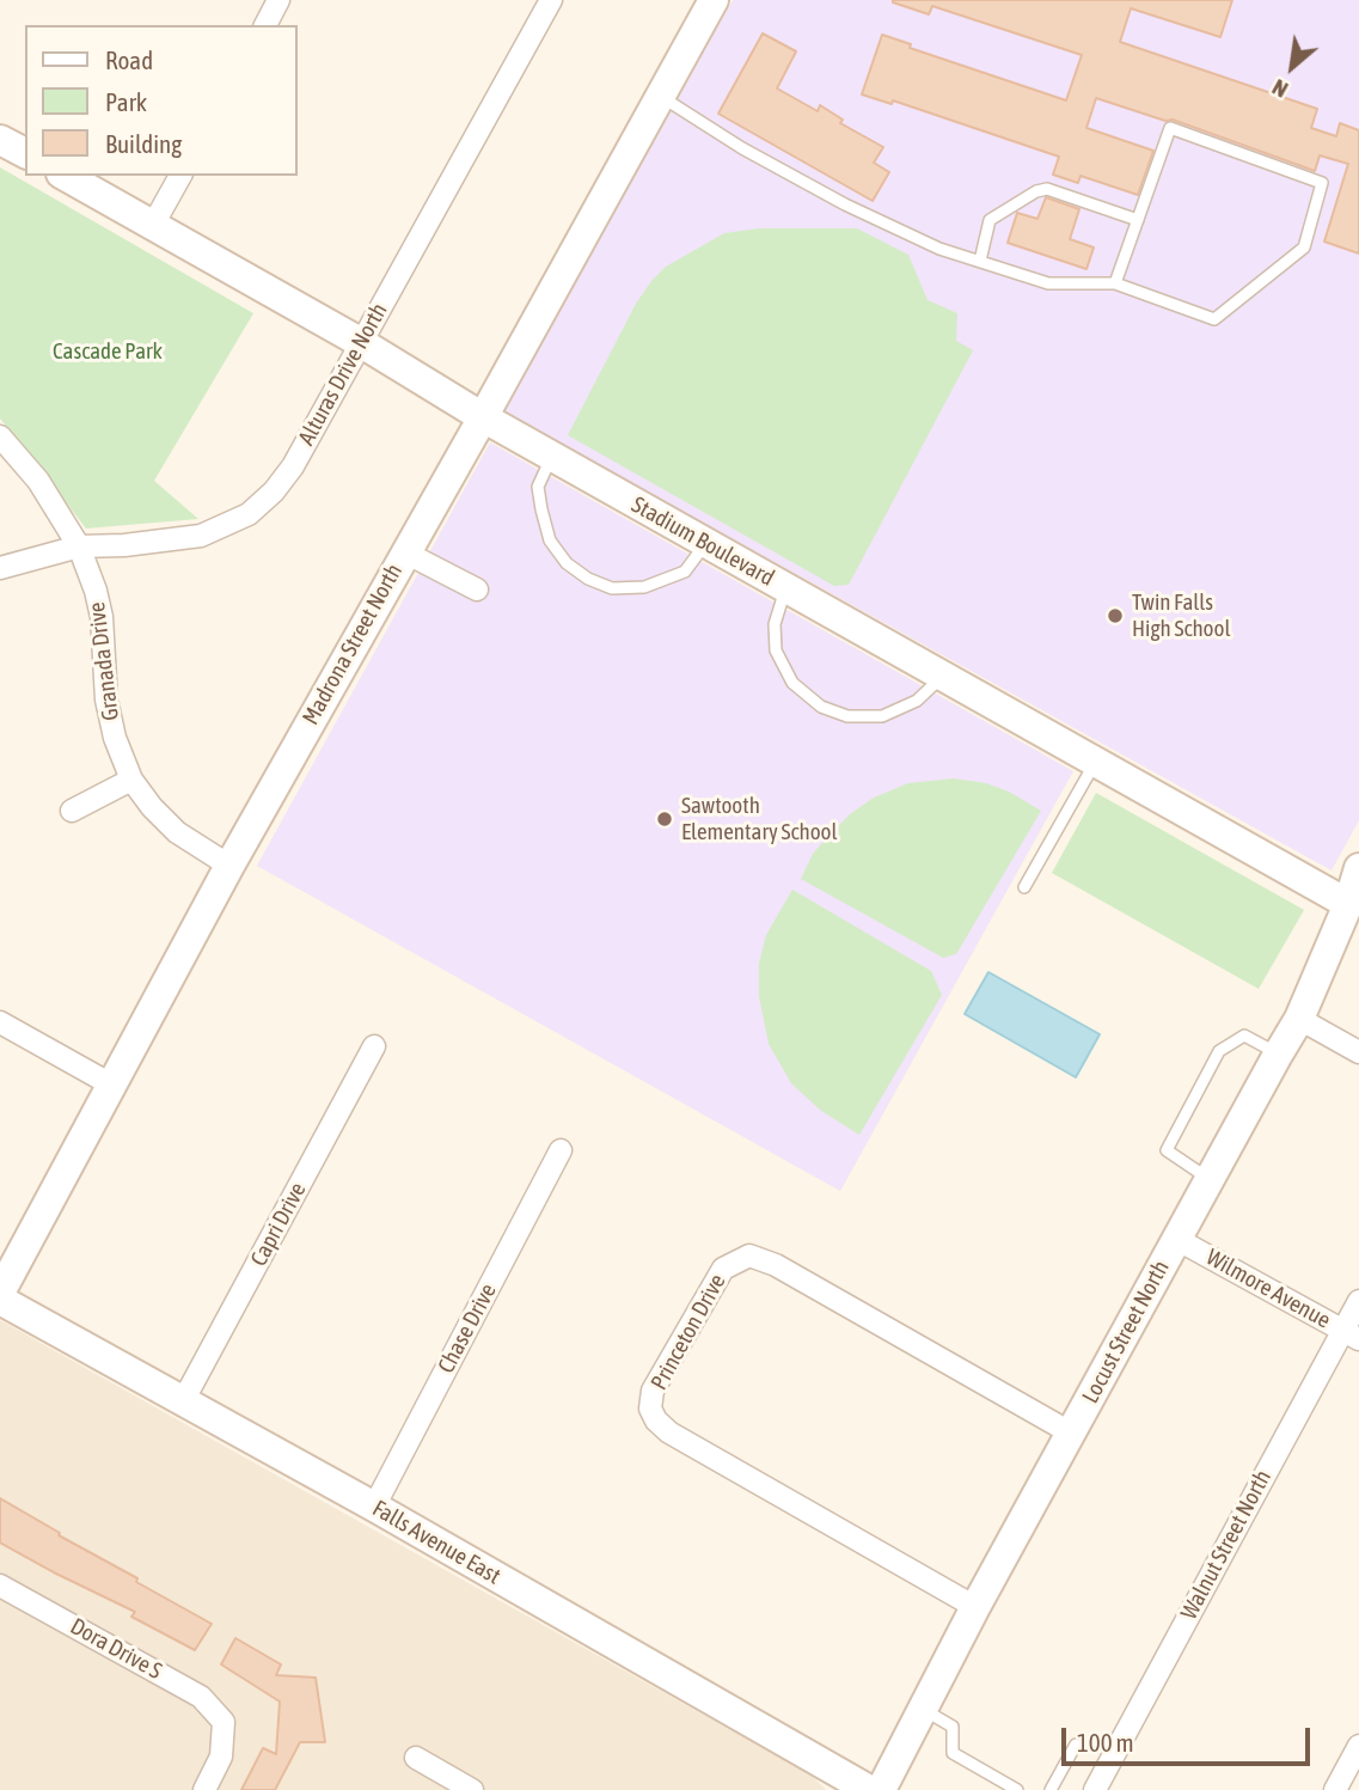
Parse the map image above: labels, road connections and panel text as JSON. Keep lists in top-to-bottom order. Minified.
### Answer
{"streets":{"street":["Alturas Drive North","Stadium Boulevard","Madrona Street North","Granada Drive","Capri Drive","Wilmore Avenue","Chase Drive","Princeton Drive","Locust Street North","Falls Avenue East","Walnut Street North","Dora Drive S"]},"crossings":[["Alturas Drive North","Stadium Boulevard"],["Alturas Drive North","Granada Drive"],["Stadium Boulevard","Madrona Street North"],["Stadium Boulevard","Locust Street North"],["Madrona Street North","Granada Drive"],["Capri Drive","Falls Avenue East"],["Wilmore Avenue","Locust Street North"],["Wilmore Avenue","Walnut Street North"],["Chase Drive","Falls Avenue East"],["Princeton Drive","Locust Street North"]],"parks":["Cascade Park"],"places":["Twin Falls High School","Sawtooth Elementary School"],"legend":["Road","Park","Building"],"scale_bar":"100 m","north":"bottom left"}
